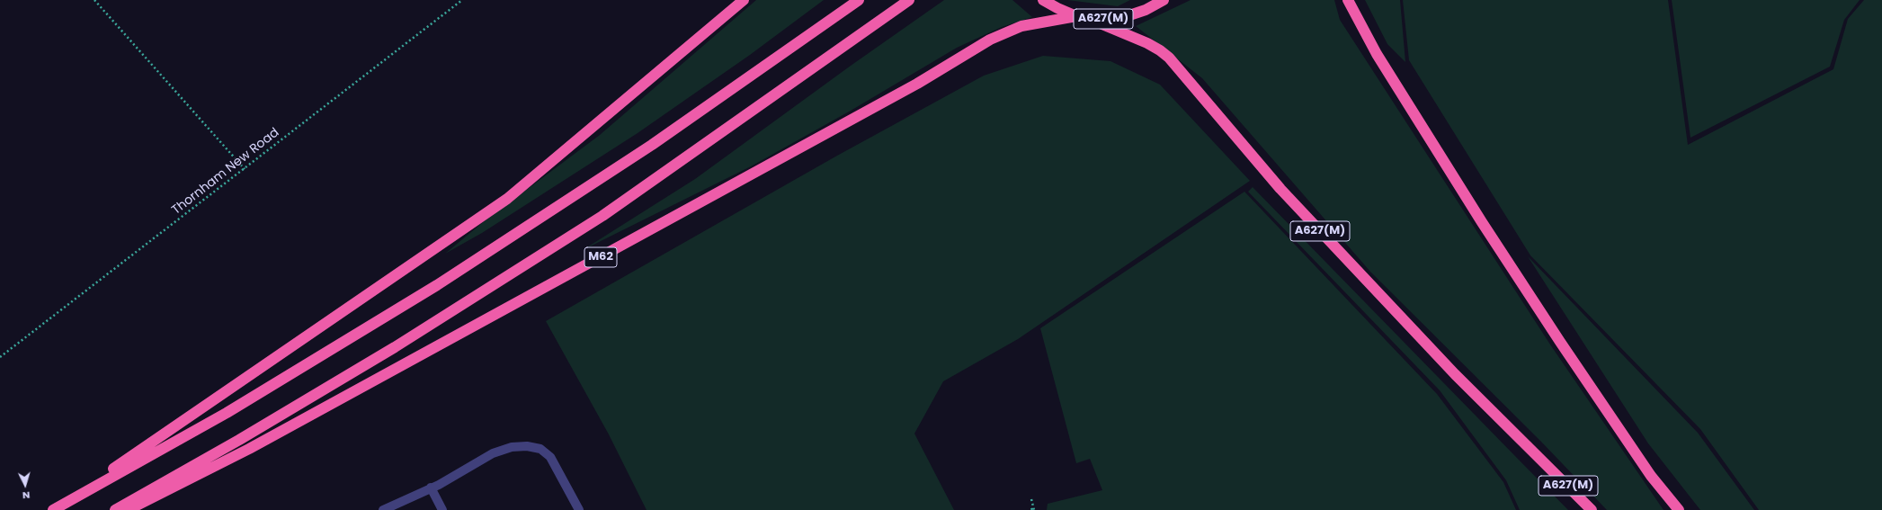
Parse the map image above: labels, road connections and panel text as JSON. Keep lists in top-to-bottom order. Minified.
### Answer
{"streets":{"highway":["A627(M)","M62"],"path":["Thornham New Road"]},"crossings":[["A627(M)","M62"]],"north":"bottom"}
